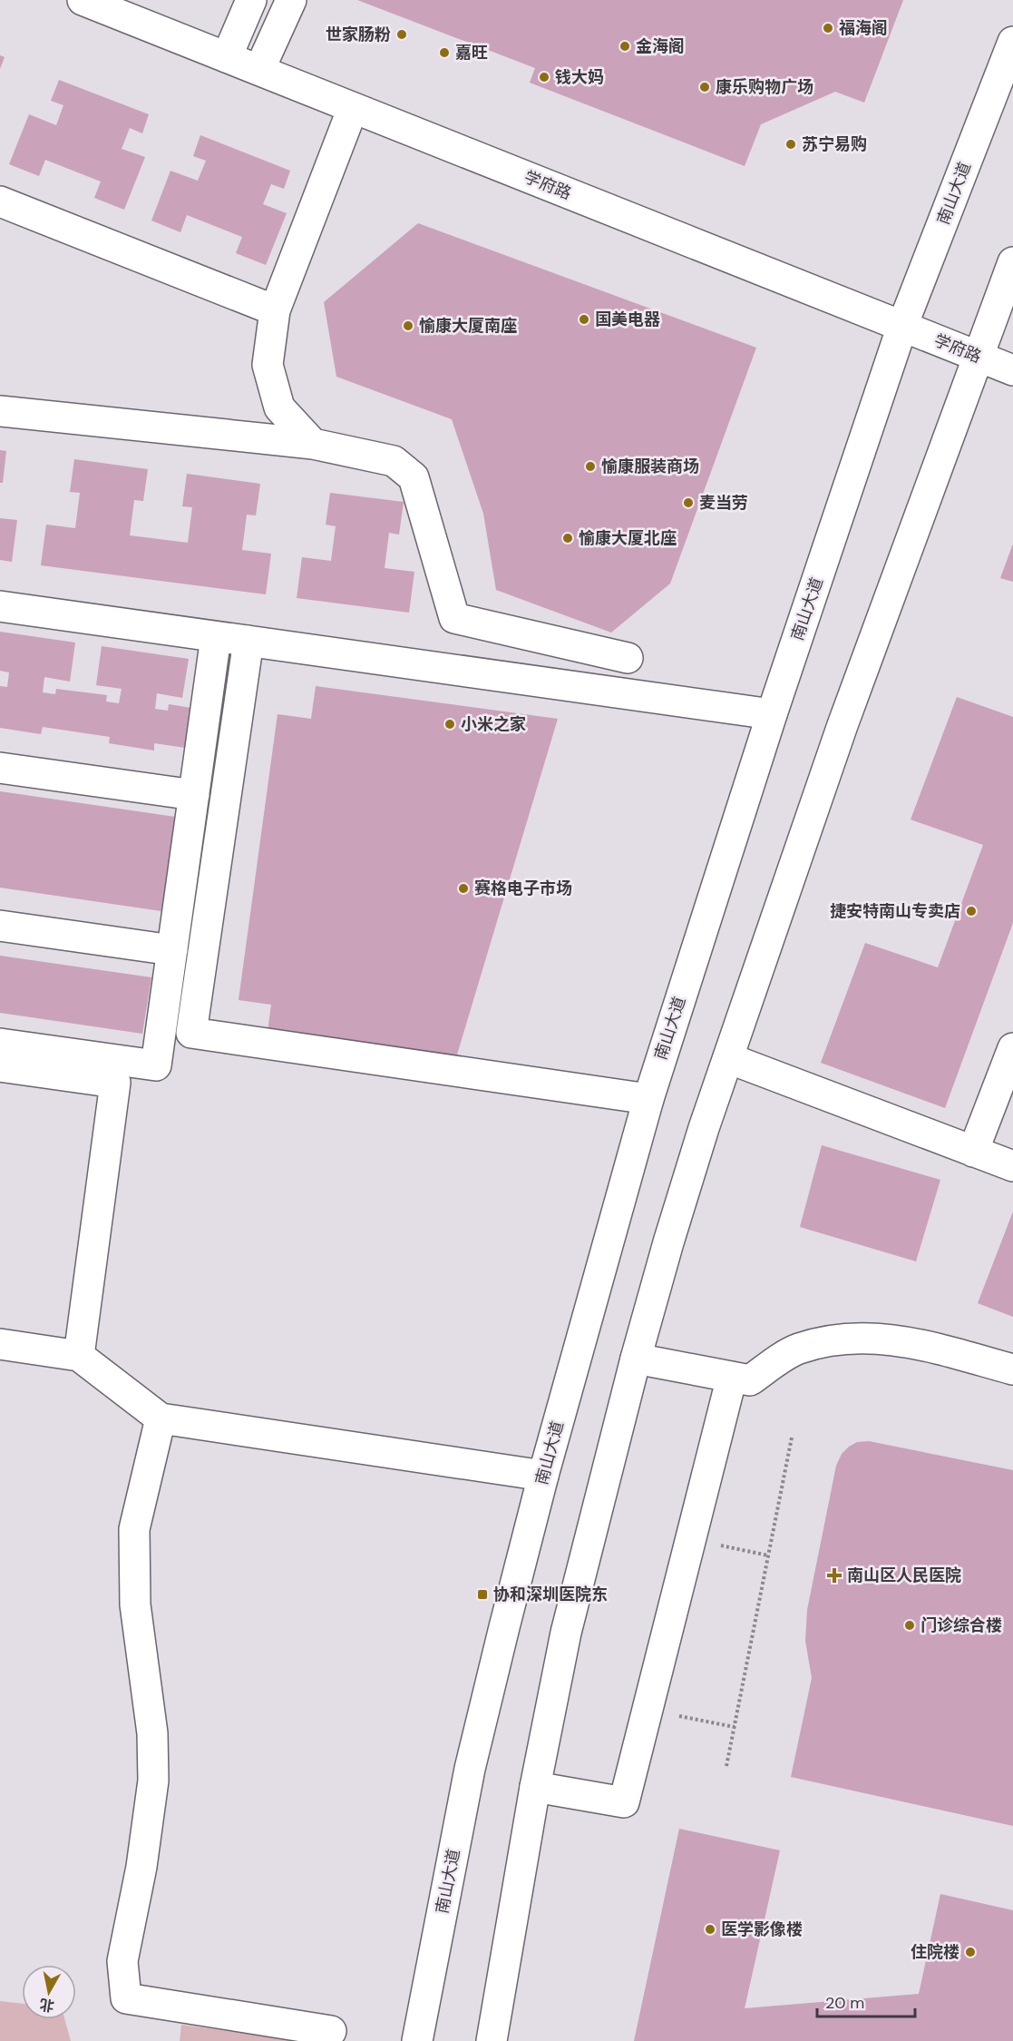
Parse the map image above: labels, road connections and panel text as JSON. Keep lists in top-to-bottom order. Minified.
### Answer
{"streets":{"main road":["学府路","南山大道"]},"crossings":[["学府路","南山大道"]],"places":{"other":["福海阁","世家肠粉","金海阁","嘉旺","钱大妈","康乐购物广场","苏宁易购","国美电器","愉康大厦南座","愉康服装商场","麦当劳","愉康大厦北座","小米之家","赛格电子市场","捷安特南山专卖店","门诊综合楼","医学影像楼","住院楼"],"health":["南山区人民医院"],"transit":["协和深圳医院东"]},"scale_bar":"20 m","north":"bottom"}
